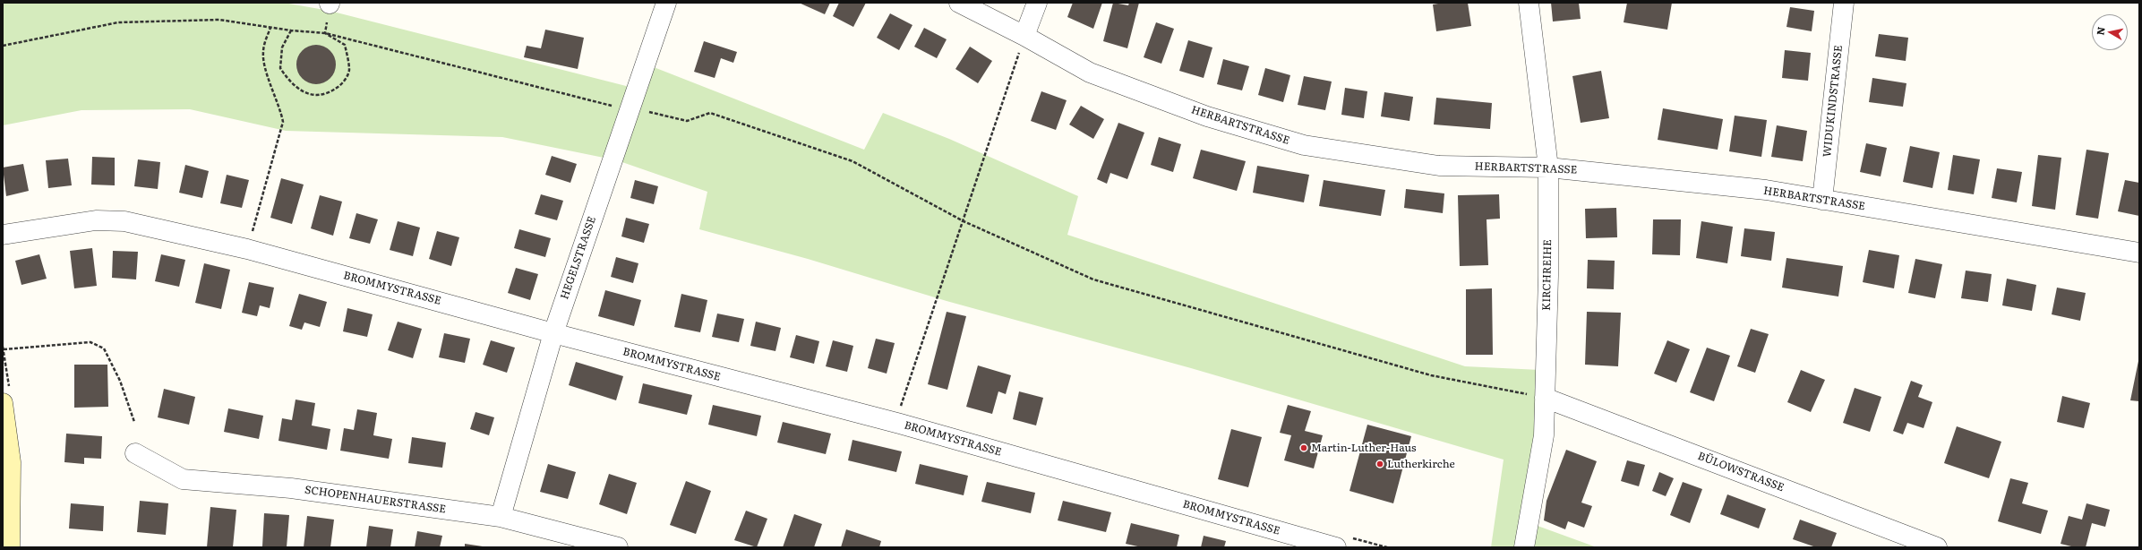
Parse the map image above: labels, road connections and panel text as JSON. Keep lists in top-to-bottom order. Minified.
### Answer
{"streets":{"street":["WIDUKINDSTRASSE","HERBARTSTRASSE","HEGELSTRASSE","KIRCHREIHE","BROMMYSTRASSE","BÜLOWSTRASSE","SCHOPENHAUERSTRASSE"]},"crossings":[["WIDUKINDSTRASSE","HERBARTSTRASSE"],["HERBARTSTRASSE","KIRCHREIHE"],["HEGELSTRASSE","BROMMYSTRASSE"],["HEGELSTRASSE","SCHOPENHAUERSTRASSE"],["KIRCHREIHE","BÜLOWSTRASSE"]],"places":["Martin-Luther-Haus","Lutherkirche"],"north":"left"}
